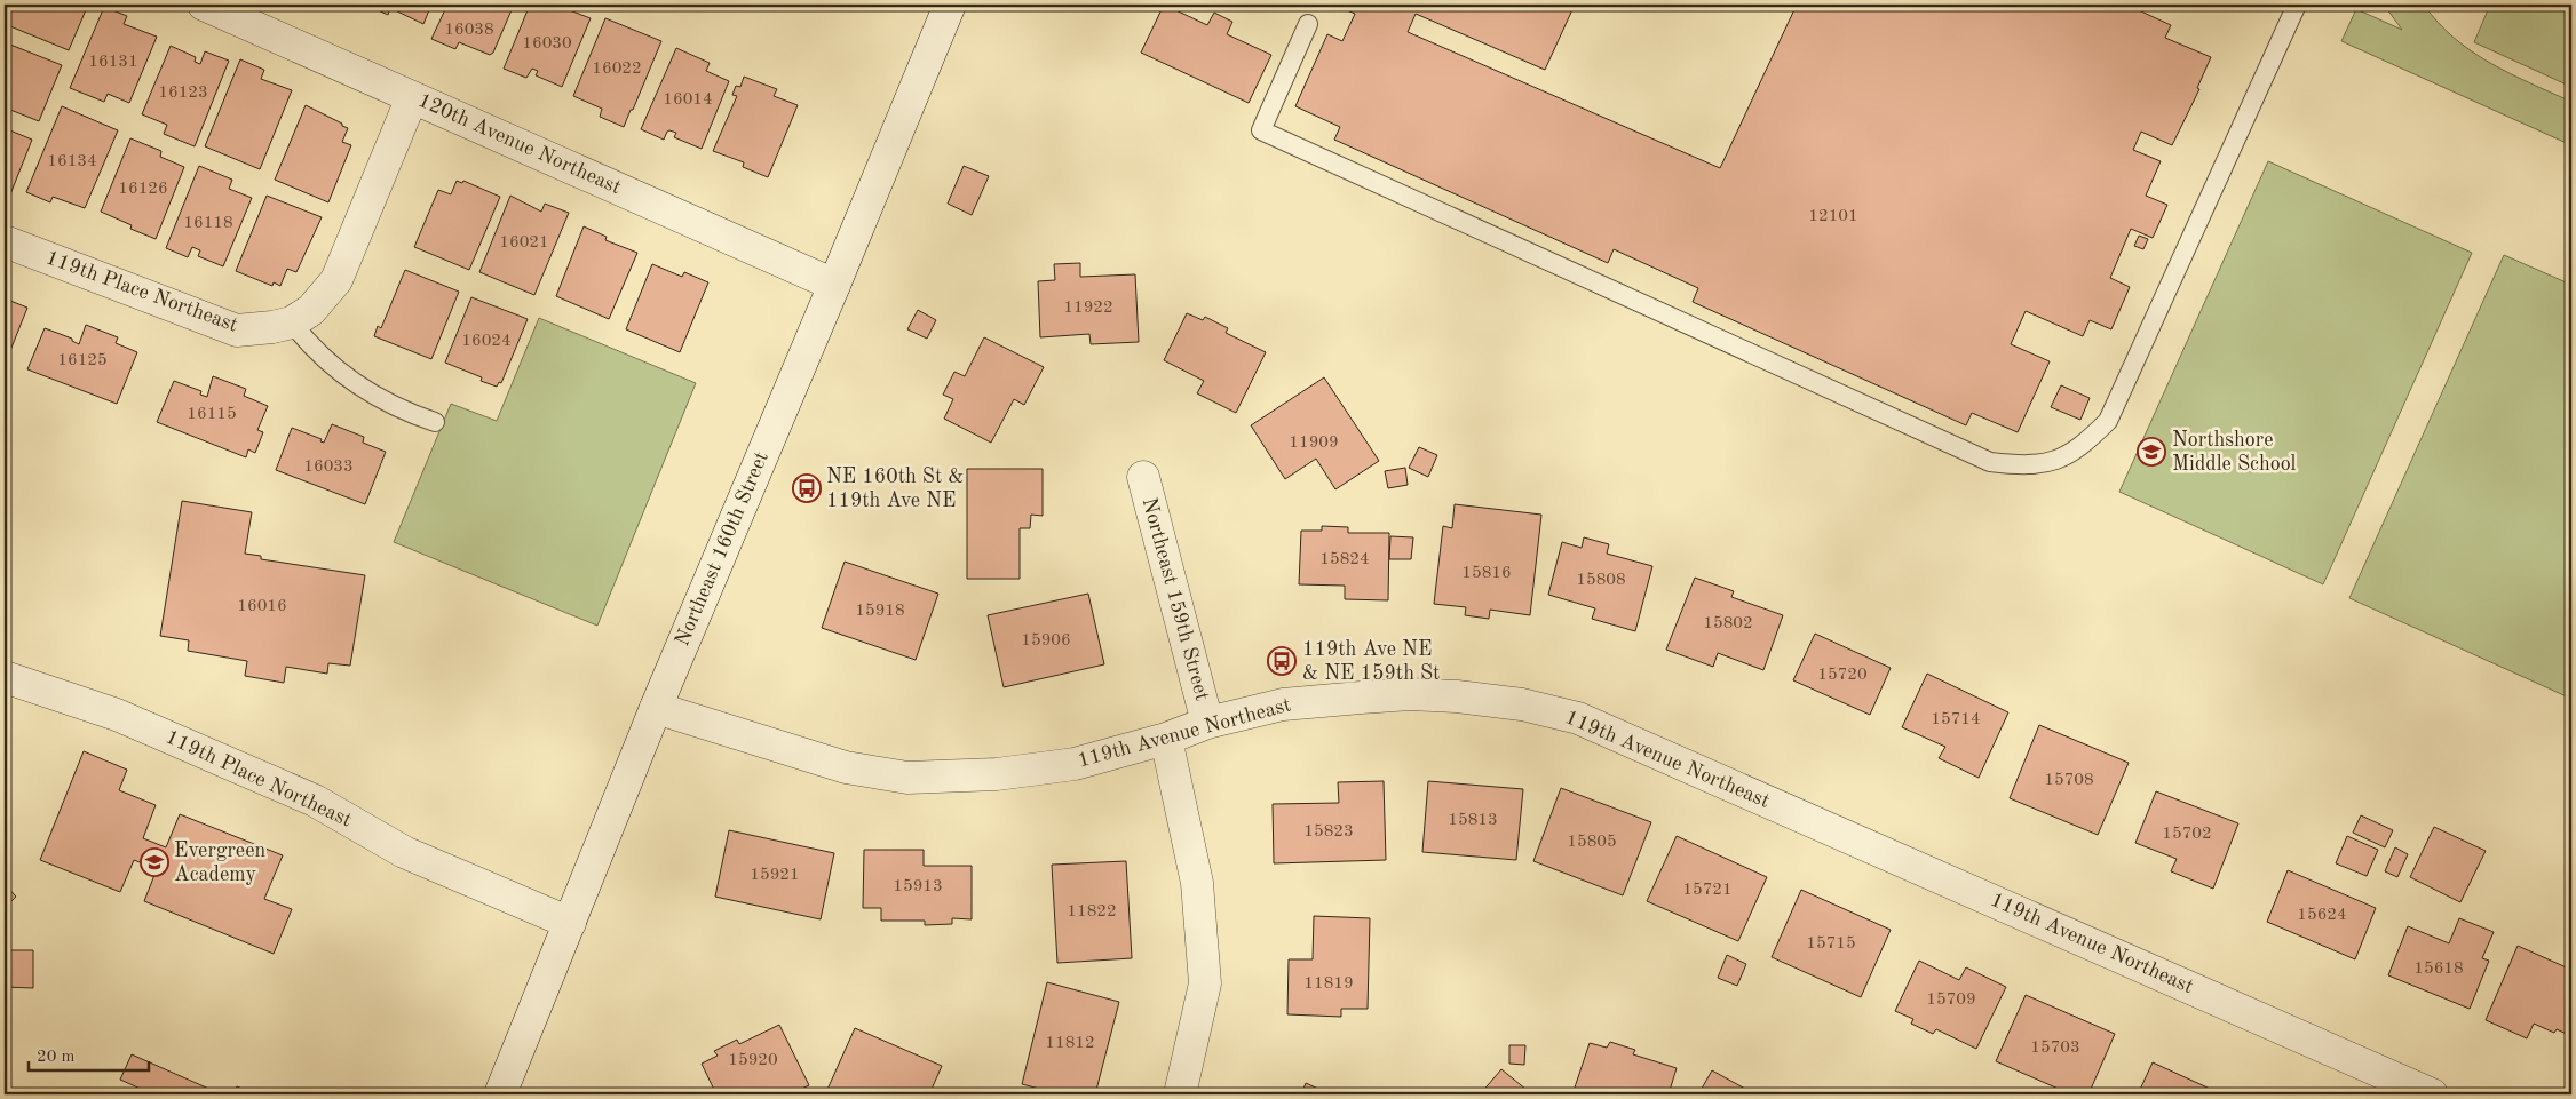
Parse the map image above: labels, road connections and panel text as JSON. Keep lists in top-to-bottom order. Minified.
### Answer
{"streets":{"street":["120th Avenue Northeast","119th Place Northeast","Northeast 160th Street","Northeast 159th Street","119th Avenue Northeast"]},"crossings":[["120th Avenue Northeast","Northeast 160th Street"],["119th Place Northeast","Northeast 160th Street"],["Northeast 160th Street","119th Avenue Northeast"],["Northeast 159th Street","119th Avenue Northeast"]],"places":{"school or university":["Northshore Middle School","Evergreen Academy"],"bus stop":["NE 160th St & 119th Ave NE","119th Ave NE & NE 159th St"]},"house_numbers":["16038","16030","16131","16022","16123","16014","16134","16126","12101","16118","16021","11922","16024","16125","16115","11909","16033","15824","15816","15808","16016","15918","15802","15906","15720","15714","15708","15813","15823","15702","15805","15921","15913","15721","11822","15624","15715","15618","11819","15709","11812","15703","15920"],"scale_bar":"20 m"}
